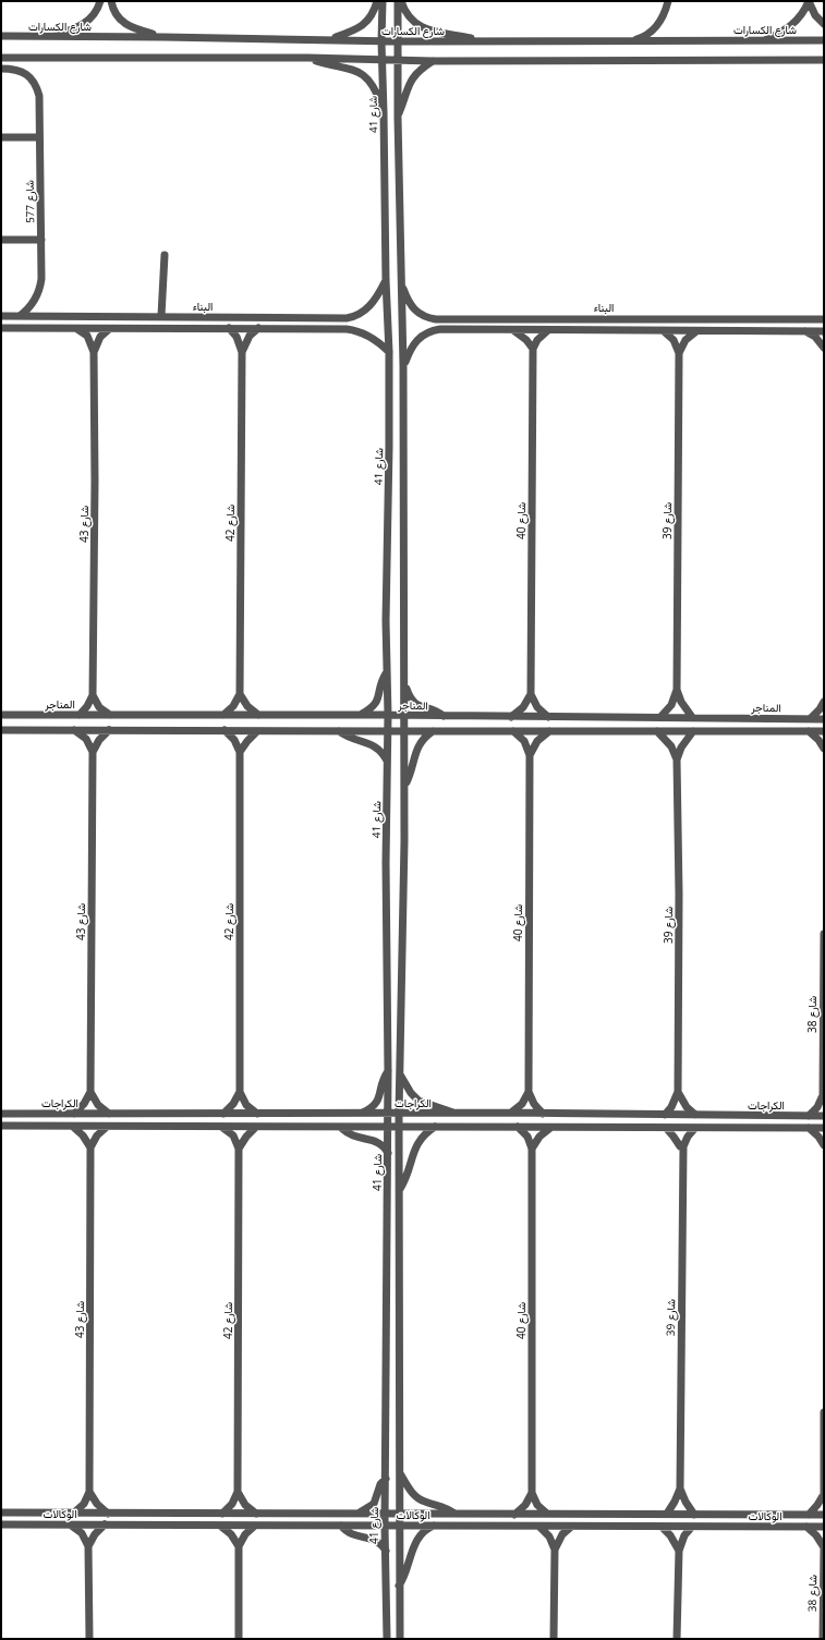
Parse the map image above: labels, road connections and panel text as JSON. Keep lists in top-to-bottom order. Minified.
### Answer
{"streets":{"street":["شارع الكسارات","شارع 41","شارع 577","البناء","شارع 40","شارع 39","شارع 42","شارع 43","المناجر","شارع 38","الكراجات","الوكالات"]},"crossings":[["شارع الكسارات","شارع 41"],["شارع 41","البناء"],["شارع 41","المناجر"],["شارع 41","الكراجات"],["شارع 41","الوكالات"],["شارع 577","البناء"],["البناء","شارع 42"],["البناء","شارع 43"],["شارع 39","المناجر"],["شارع 39","الكراجات"],["شارع 39","الوكالات"],["شارع 38","الكراجات"],["شارع 38","الوكالات"]]}
